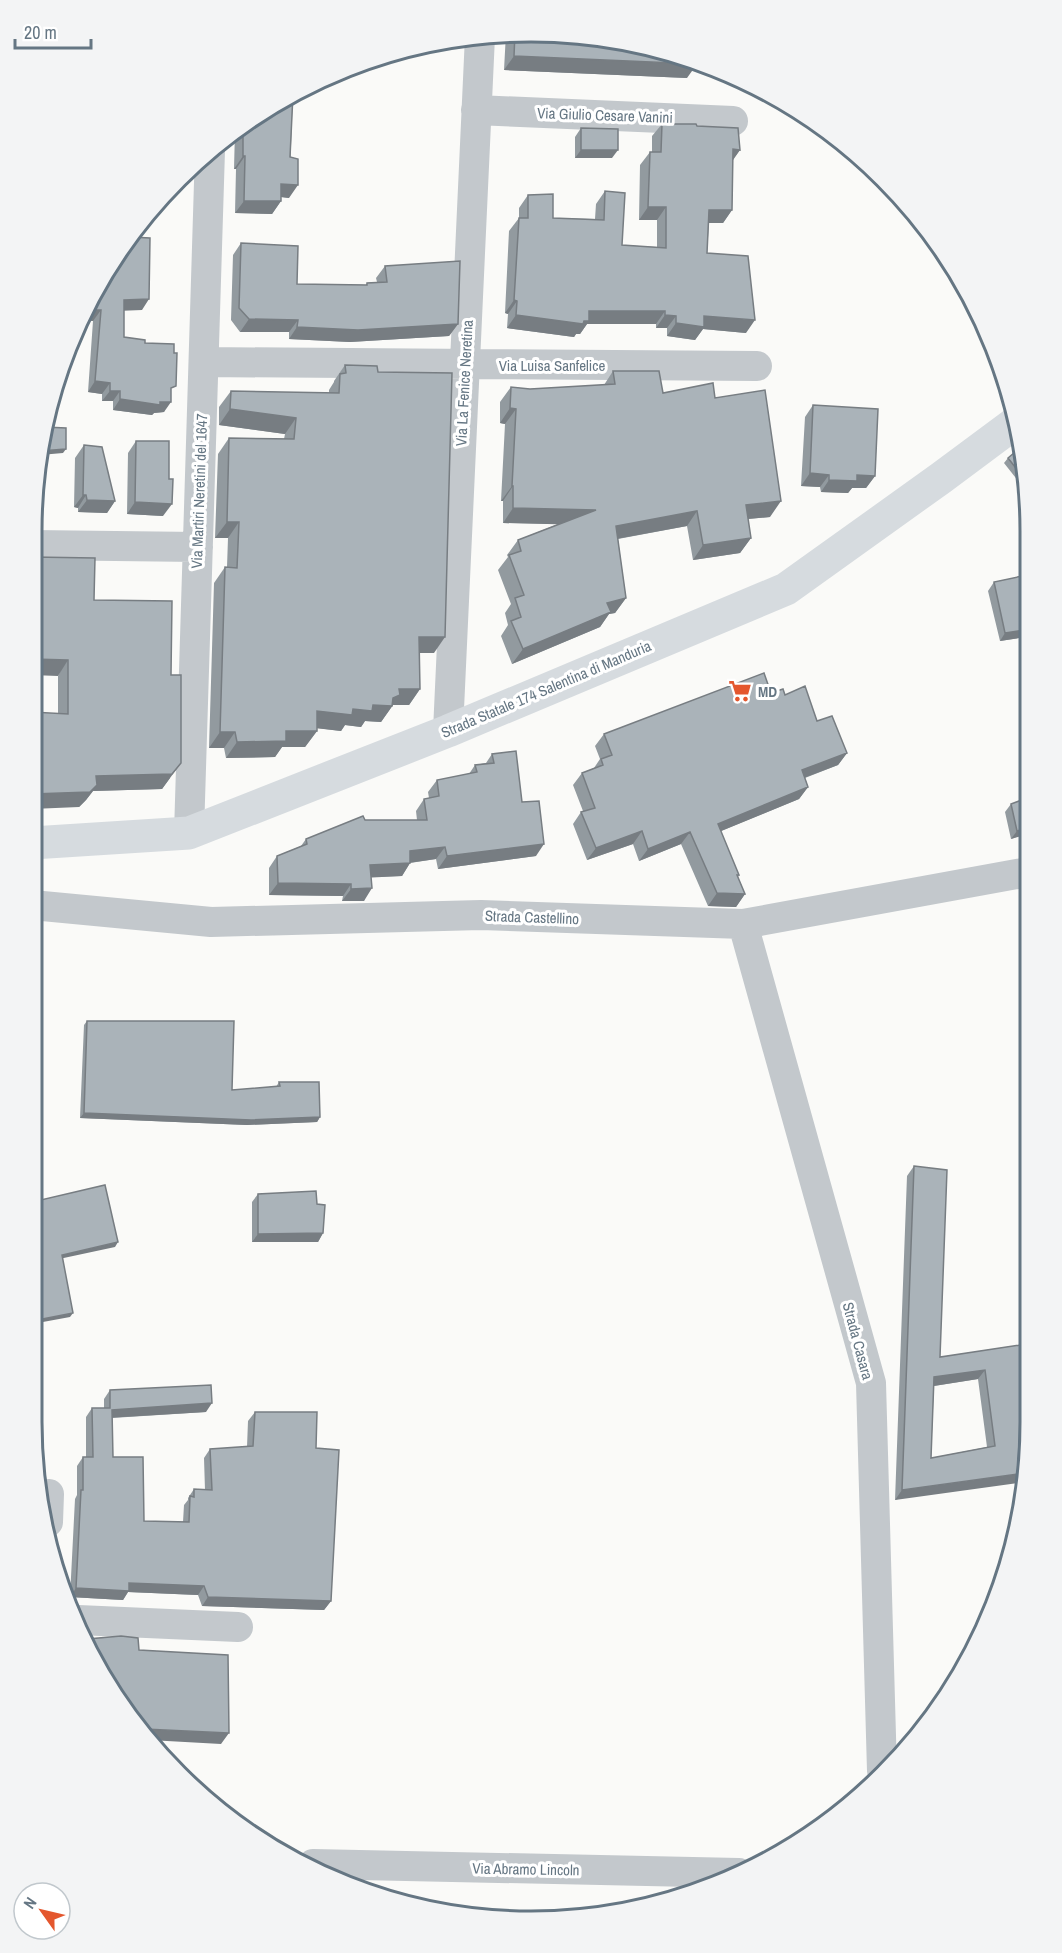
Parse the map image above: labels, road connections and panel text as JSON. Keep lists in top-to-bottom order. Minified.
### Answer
{"streets":{"main road":["Strada Statale 174 Salentina di Manduria"],"street":["Via Giulio Cesare Vanini","Via Luisa Sanfelice","Via La Fenice Neretina","Via Martiri Neretini del 1647","Strada Castellino","Strada Casara","Via Abramo Lincoln"]},"crossings":[["Via Giulio Cesare Vanini","Via La Fenice Neretina"],["Via Luisa Sanfelice","Via La Fenice Neretina"],["Via Luisa Sanfelice","Via Martiri Neretini del 1647"],["Via La Fenice Neretina","Strada Statale 174 Salentina di Manduria"],["Via Martiri Neretini del 1647","Strada Statale 174 Salentina di Manduria"],["Strada Castellino","Strada Casara"]],"places":{"supermarket":["MD"]},"scale_bar":"20 m","north":"top left"}
